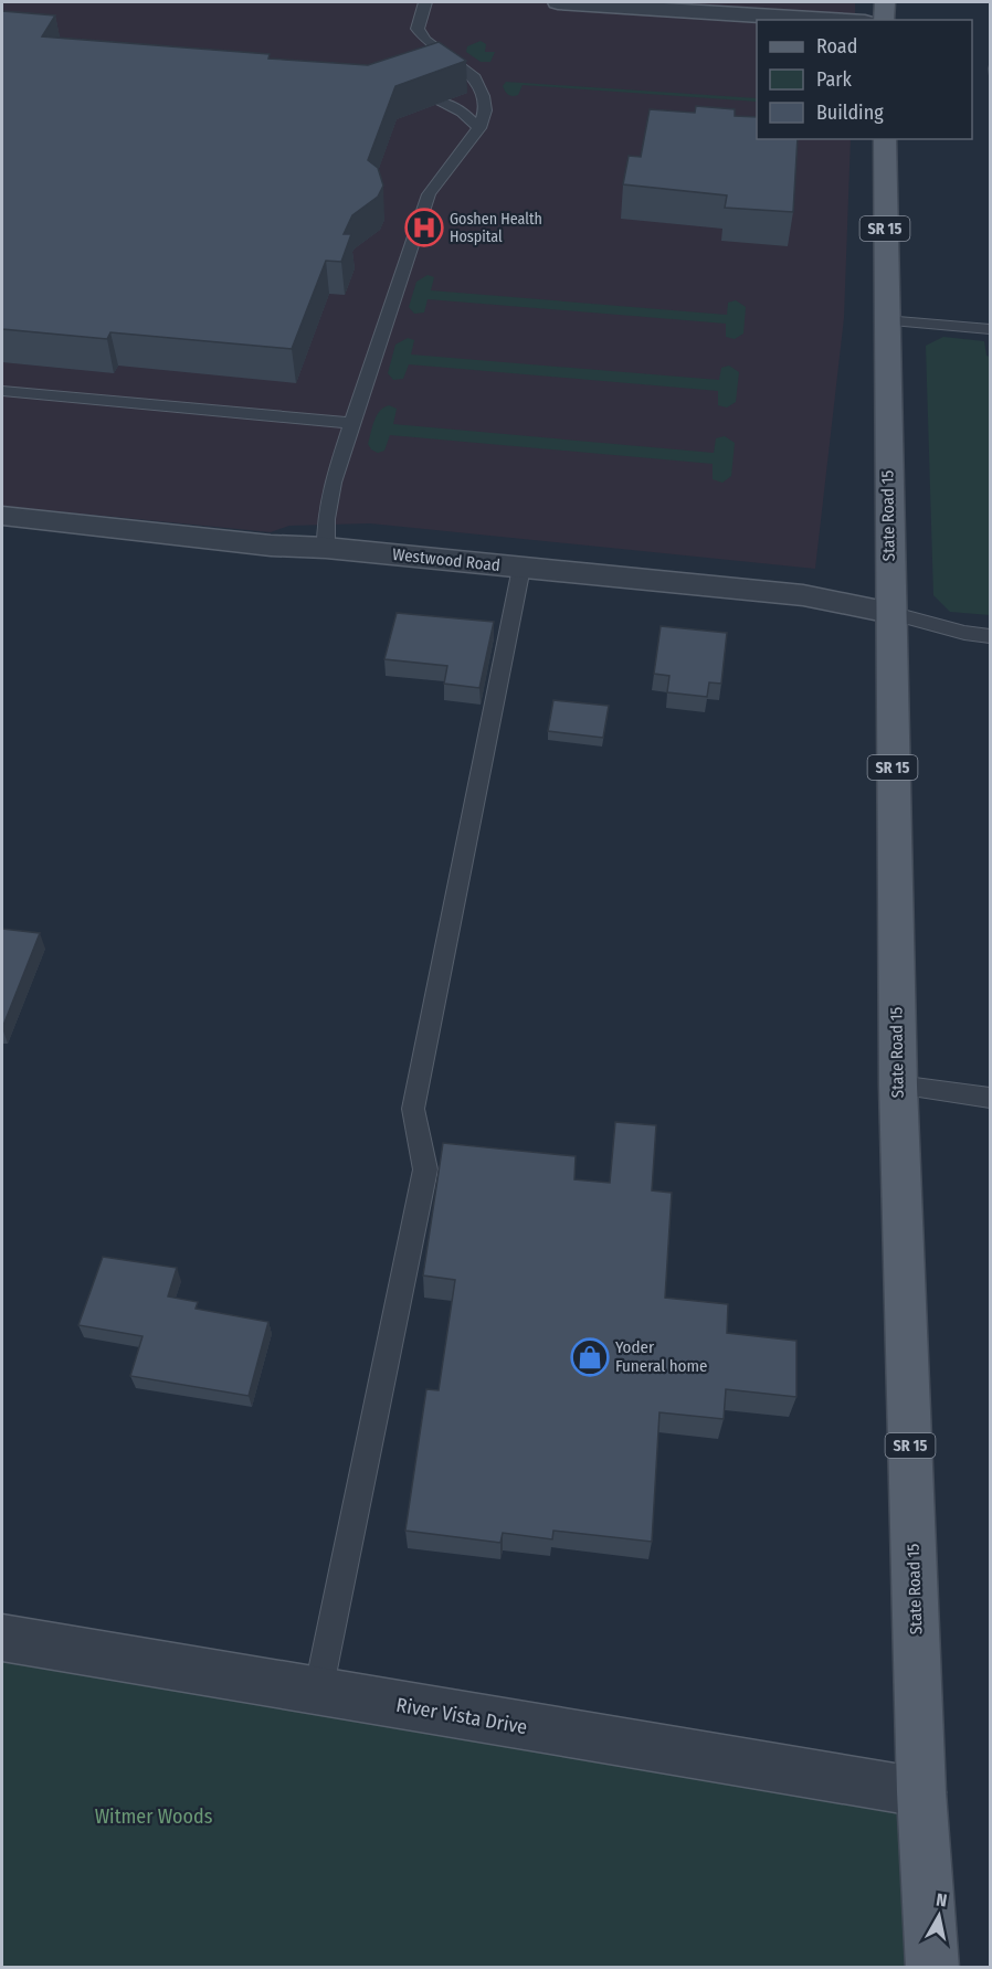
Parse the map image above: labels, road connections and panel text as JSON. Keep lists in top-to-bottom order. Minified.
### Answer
{"streets":{"main road":["SR 15","State Road 15"],"street":["Westwood Road","River Vista Drive"]},"crossings":[["State Road 15","Westwood Road"],["State Road 15","River Vista Drive"]],"parks":["Witmer Woods"],"places":{"hospital":["Goshen Health Hospital"],"shop":["Yoder Funeral home"]},"legend":["Road","Park","Building"],"north":"top"}
